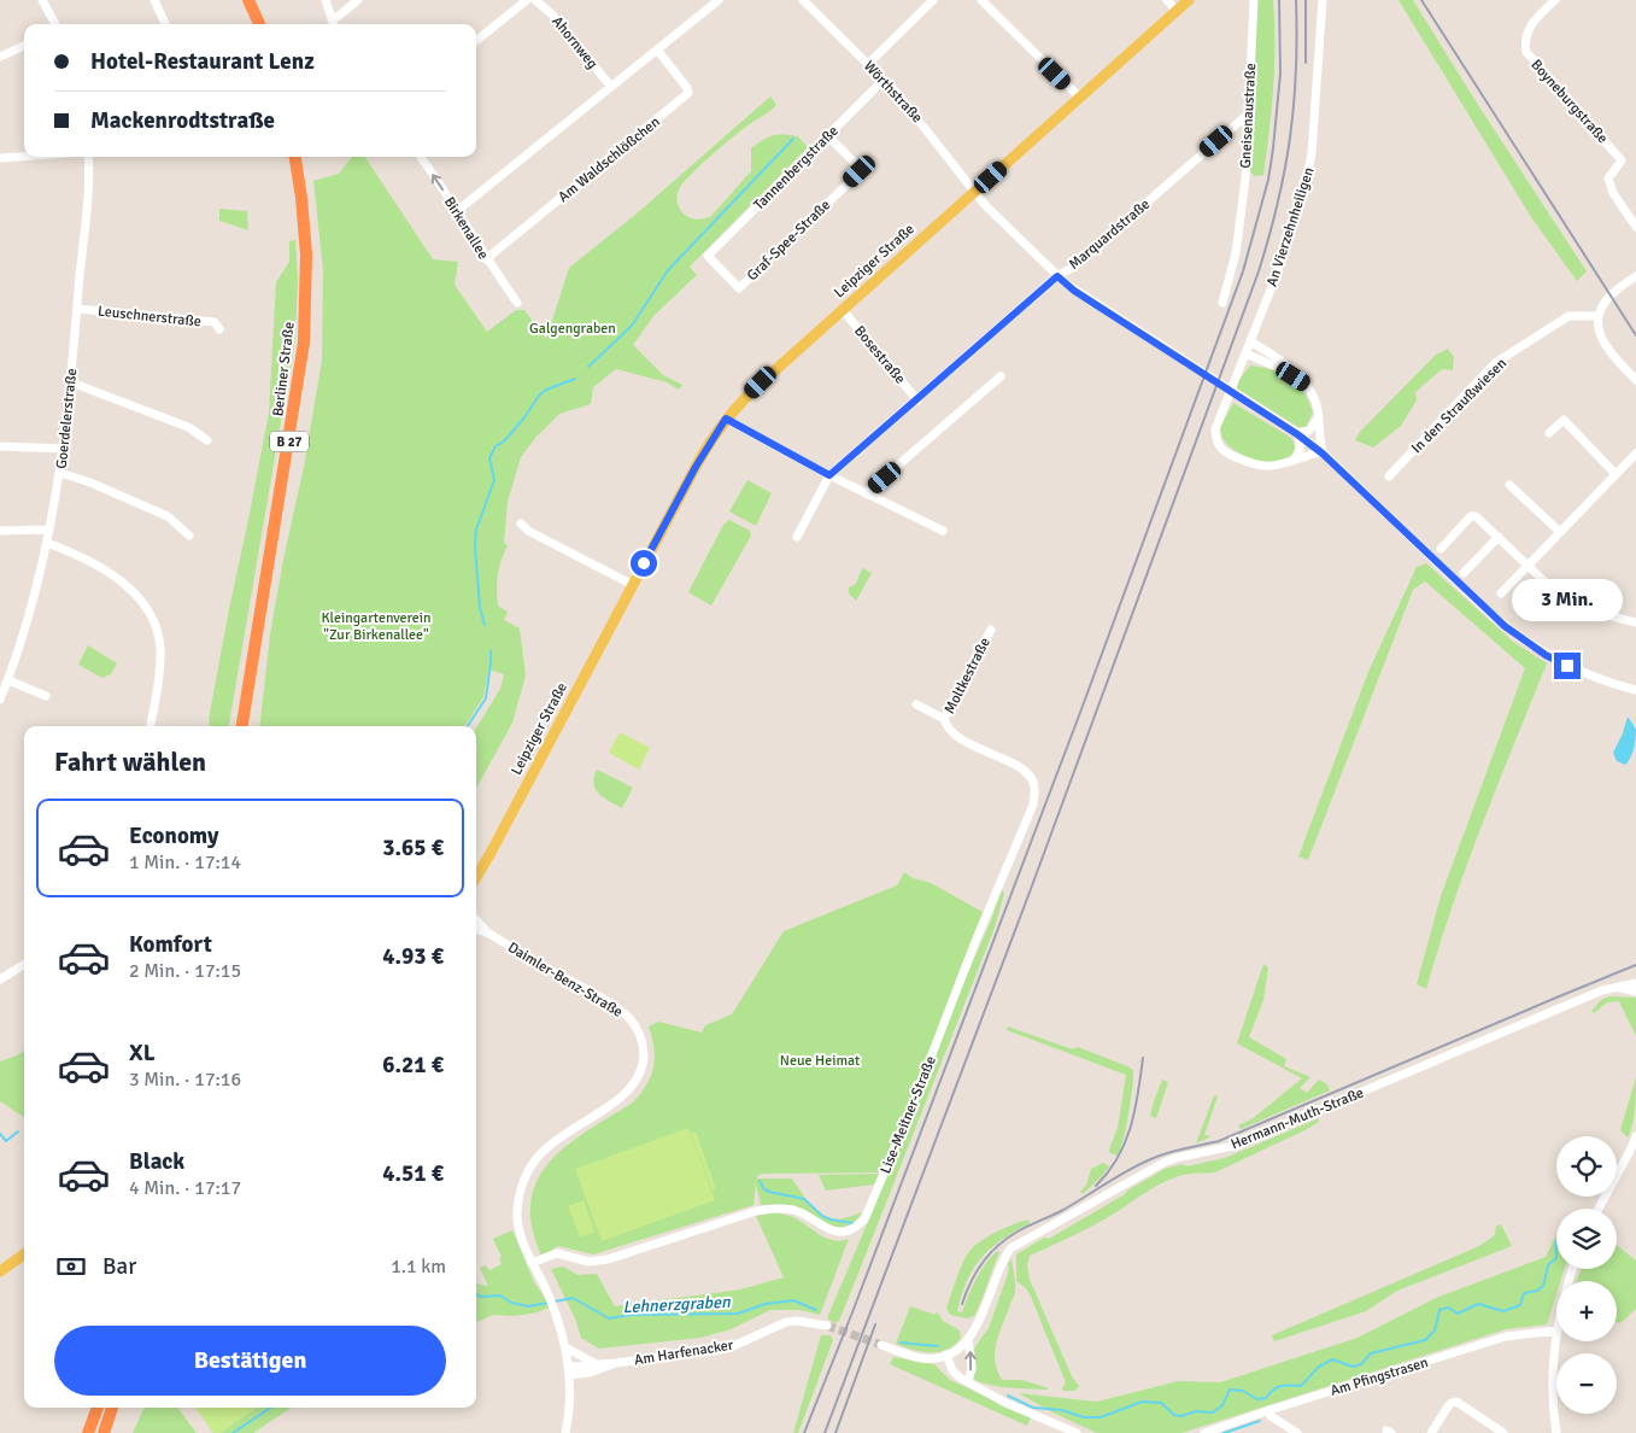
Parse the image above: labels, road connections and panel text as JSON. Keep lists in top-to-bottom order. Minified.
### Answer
{"streets":{"highway":["Berliner Straße","B 27"],"main road":["Leipziger Straße"],"street":["Ahornweg","Wörthstraße","Boyneburgstraße","Gneisenaustraße","Am Waldschlößchen","Tannenbergstraße","An Vierzehnheiligen","Birkenallee","Marquardstraße","Graf-Spee-Straße","Leuschnerstraße","Bosestraße","In den Straußwiesen","Goerdelerstraße","Moltkestraße","Daimler-Benz-Straße","Lise-Meitner-Straße","Hermann-Muth-Straße","Am Harfenacker","Am Pfingstrasen"]},"crossings":[["Wörthstraße","Tannenbergstraße"],["Wörthstraße","An Vierzehnheiligen"],["Wörthstraße","Marquardstraße"],["Wörthstraße","Leipziger Straße"],["Gneisenaustraße","Marquardstraße"],["Am Waldschlößchen","Birkenallee"],["Tannenbergstraße","Graf-Spee-Straße"],["Marquardstraße","Bosestraße"],["Leipziger Straße","Bosestraße"],["Leuschnerstraße","Goerdelerstraße"],["Moltkestraße","Lise-Meitner-Straße"],["Daimler-Benz-Straße","Lise-Meitner-Straße"],["Daimler-Benz-Straße","Am Harfenacker"]],"one_way":["Birkenallee"],"water":["Lehnerzgraben"],"parks":["Galgengraben","Kleingartenverein \"Zur Birkenallee\"","Neue Heimat"],"page":{"banner":["Hotel-Restaurant Lenz","Mackenrodtstraße"],"bubble":"3 Min.","heading":"Fahrt wählen","list":[{"name":"Economy","note":"1 Min. · 17:14","value":"3.65 €"},{"name":"Komfort","note":"2 Min. · 17:15","value":"4.93 €"},{"name":"XL","note":"3 Min. · 17:16","value":"6.21 €"},{"name":"Black","note":"4 Min. · 17:17","value":"4.51 €"}],"map_buttons":["+","−"],"pay":["Bar","1.1 km"],"buttons":"Bestätigen"}}
